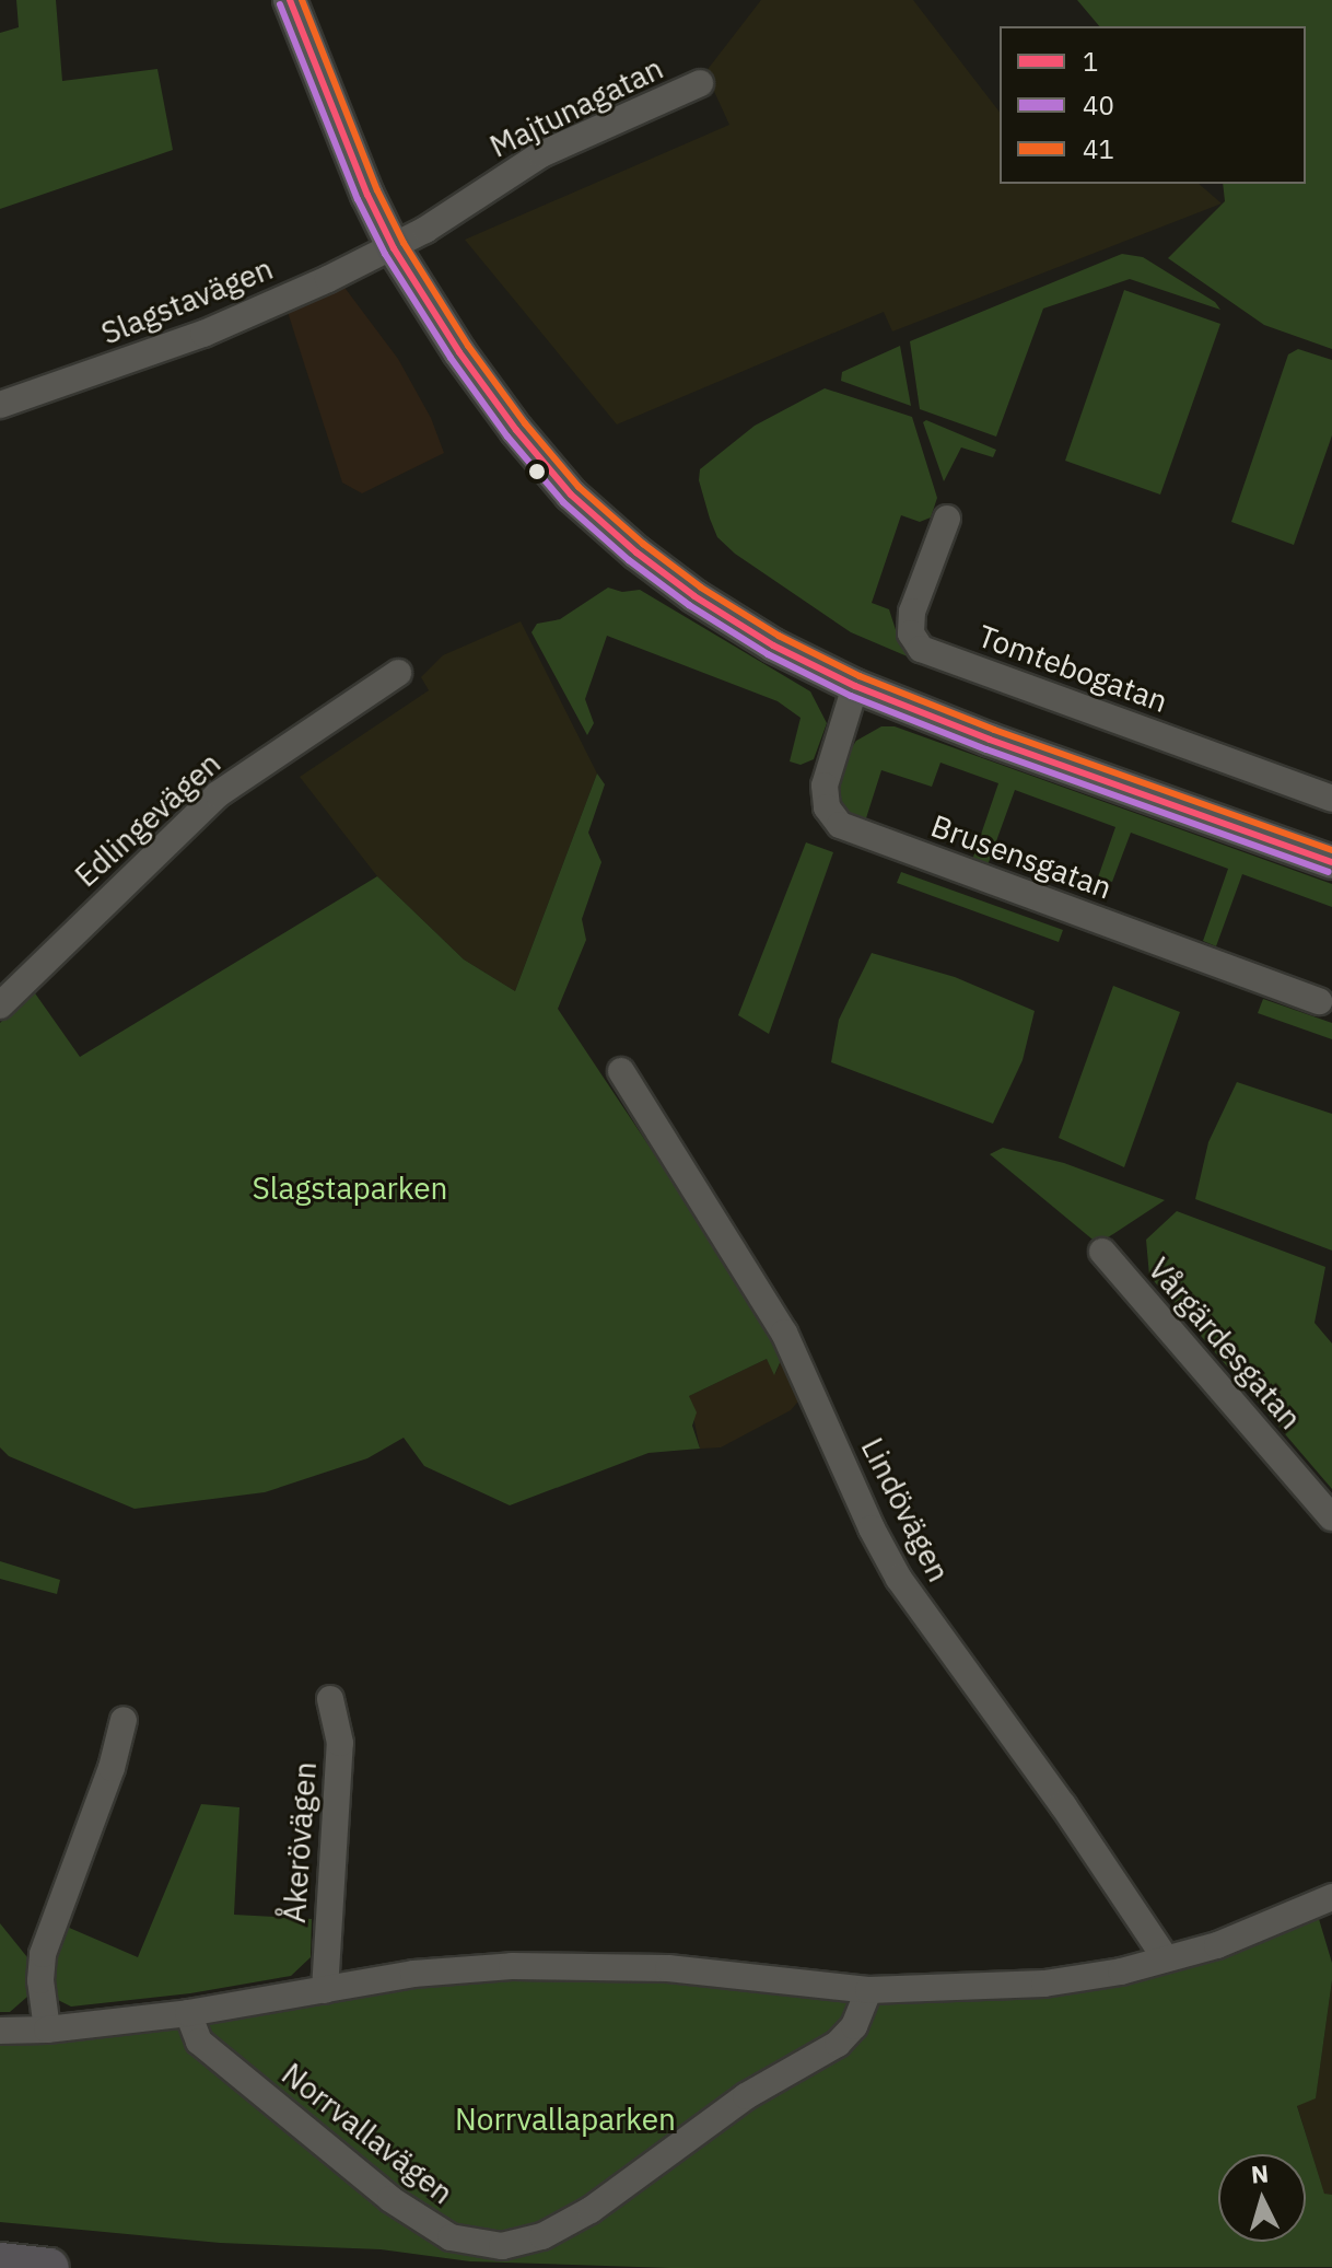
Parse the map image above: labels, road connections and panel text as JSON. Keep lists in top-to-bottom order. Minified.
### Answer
{"streets":{"street":["Majtunagatan","Slagstavägen","Tomtebogatan","Edlingevägen","Brusensgatan","Vårgärdesgatan","Lindövägen","Åkerövägen","Norrvallavägen"]},"crossings":[["Majtunagatan","Slagstavägen"]],"parks":["Slagstaparken","Norrvallaparken"],"lines":["transit line 1","transit line 41","transit line 40"],"legend":["1","40","41"],"north":"top"}
